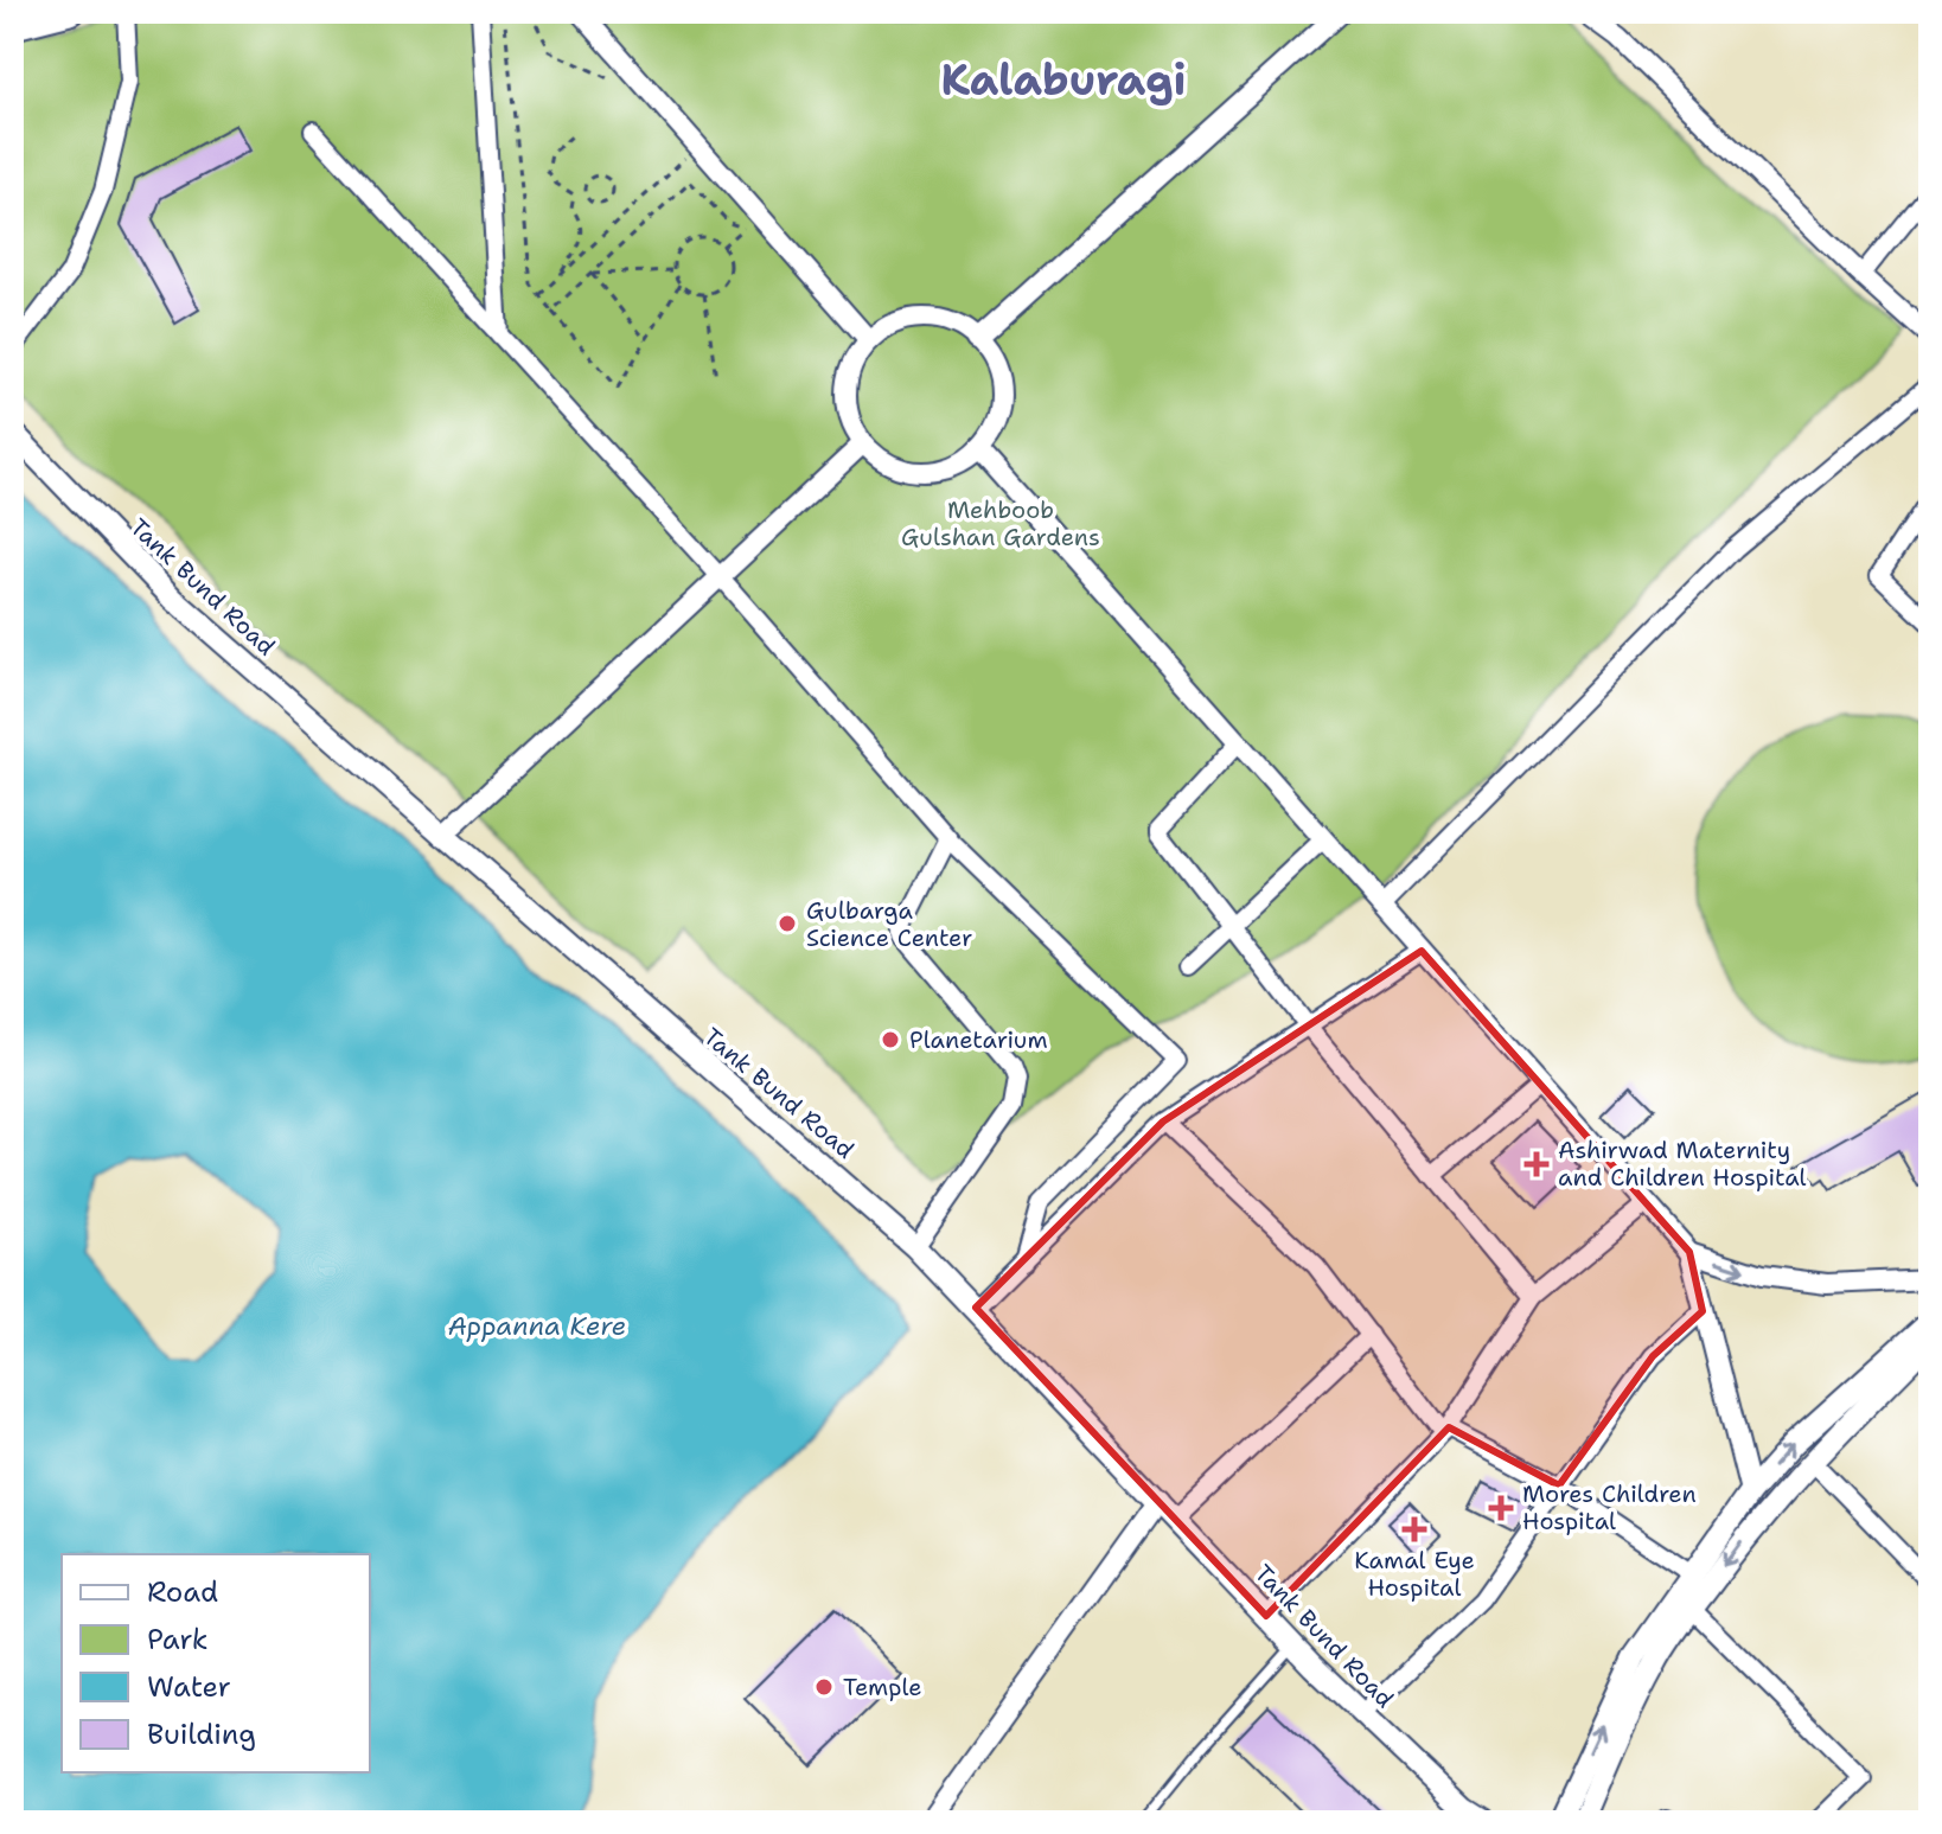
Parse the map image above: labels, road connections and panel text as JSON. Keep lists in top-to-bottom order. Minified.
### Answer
{"streets":{"main road":["Tank Bund Road"]},"districts":["Kalaburagi"],"water":["Appanna Kere"],"parks":["Mehboob Gulshan Gardens"],"places":{"other":["Gulbarga Science Center","Planetarium","Temple"],"health":["Ashirwad Maternity and Children Hospital","Mores Children Hospital","Kamal Eye Hospital"]},"legend":["Road","Park","Water","Building"]}
